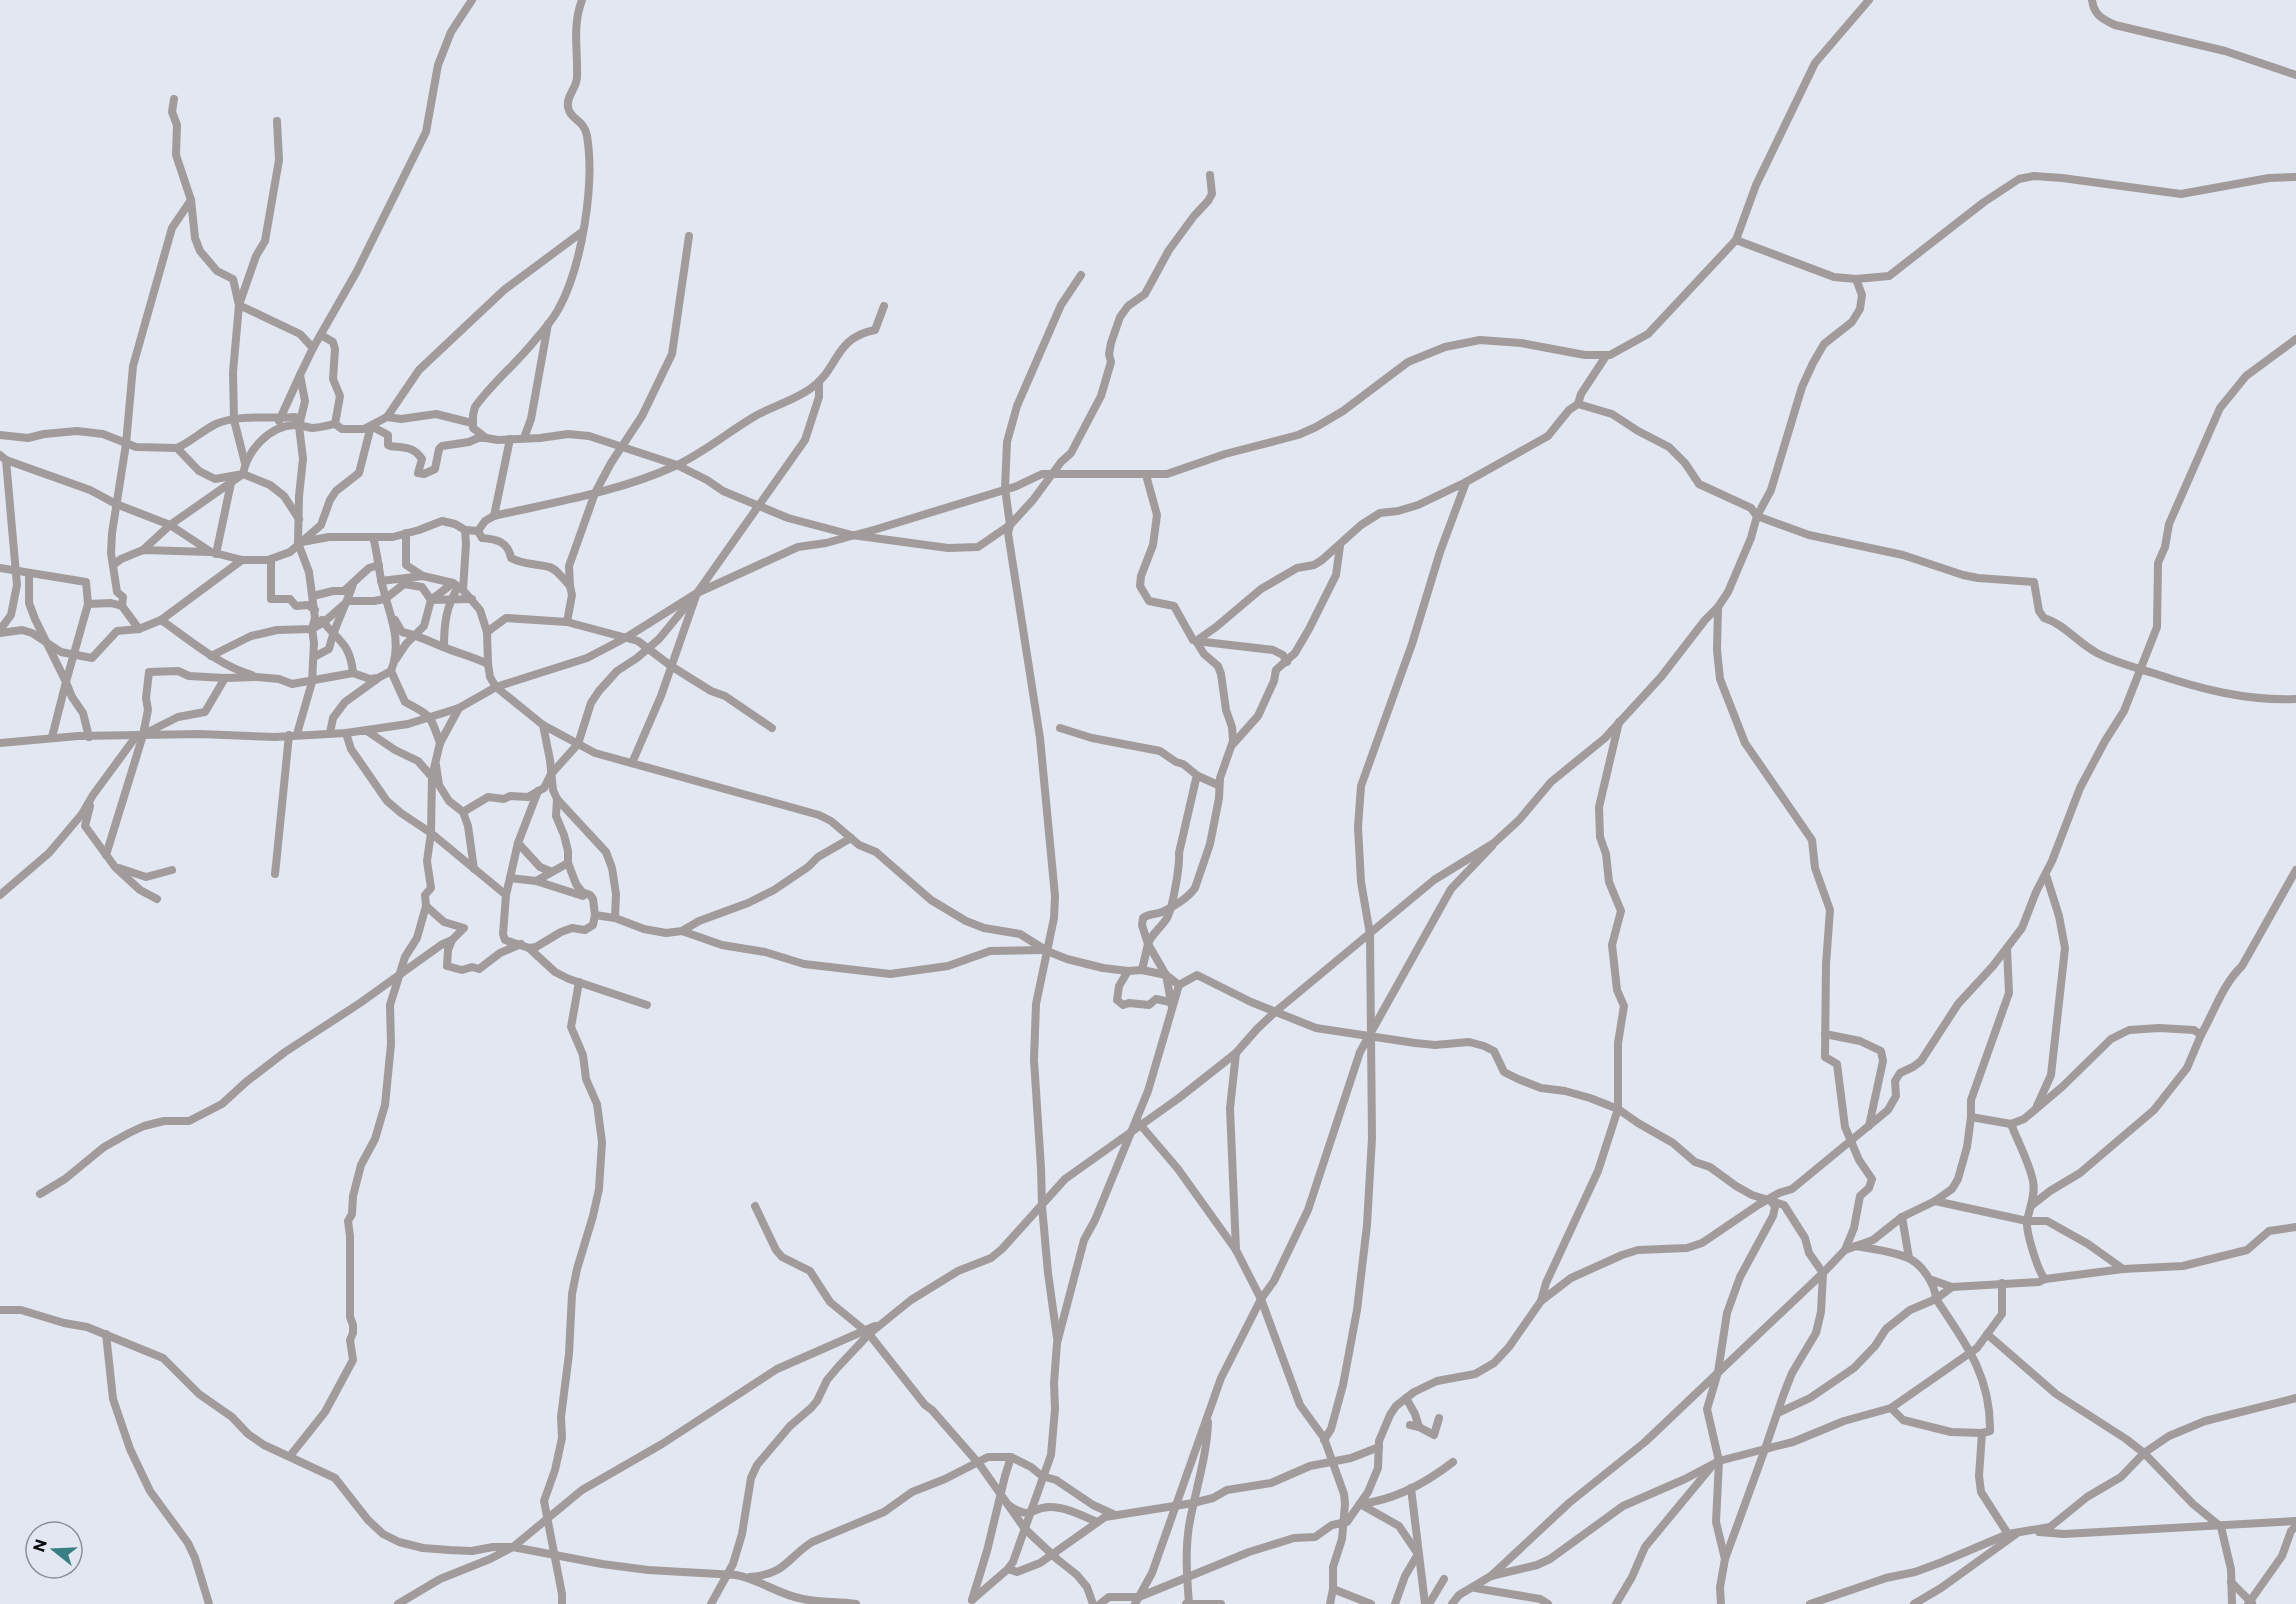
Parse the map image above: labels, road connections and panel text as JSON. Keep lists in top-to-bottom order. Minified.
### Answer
{"north":"left"}
